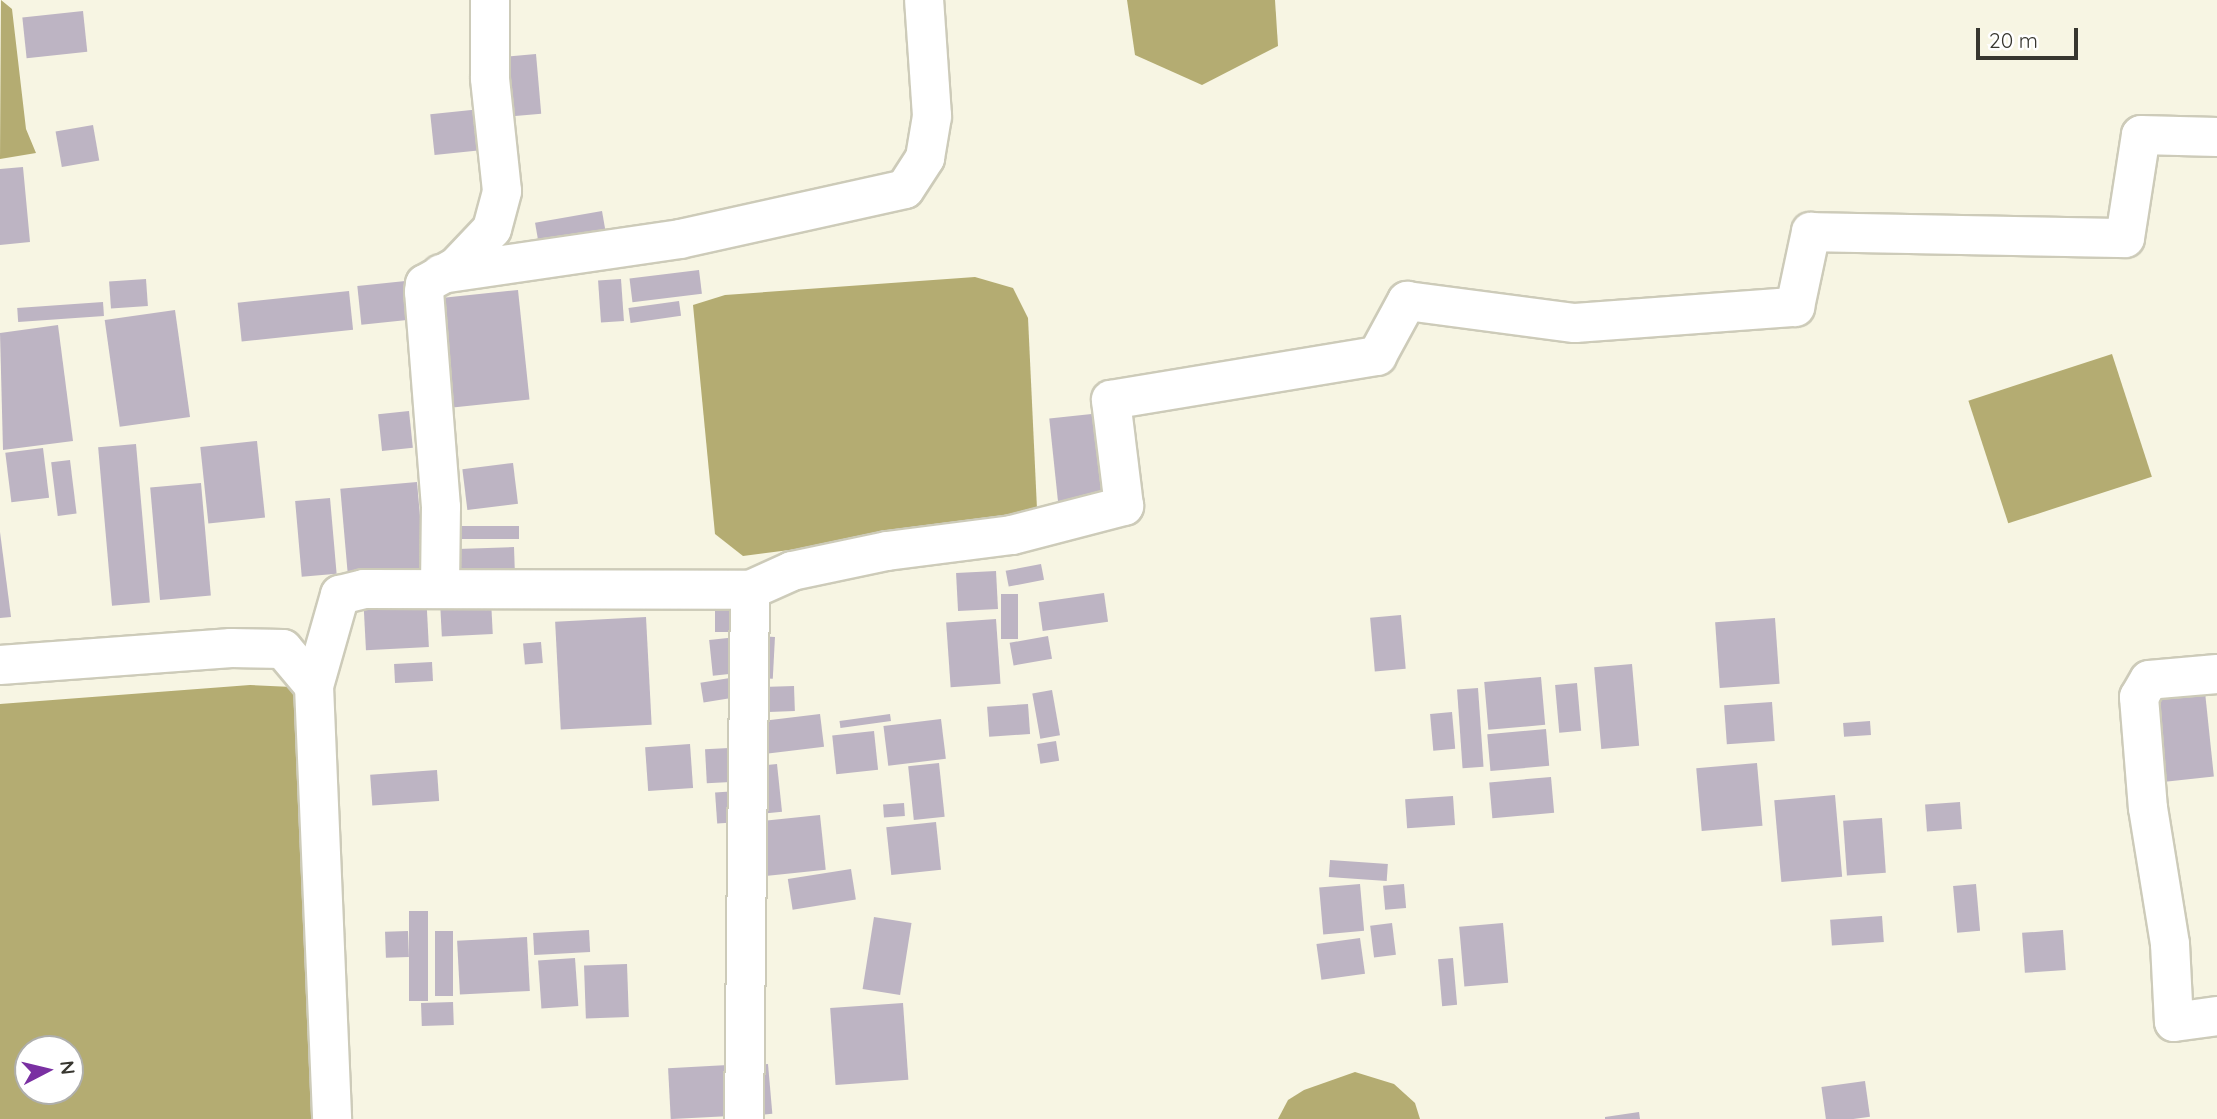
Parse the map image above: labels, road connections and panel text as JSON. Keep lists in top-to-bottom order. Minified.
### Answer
{"scale_bar":"20 m","north":"right"}
